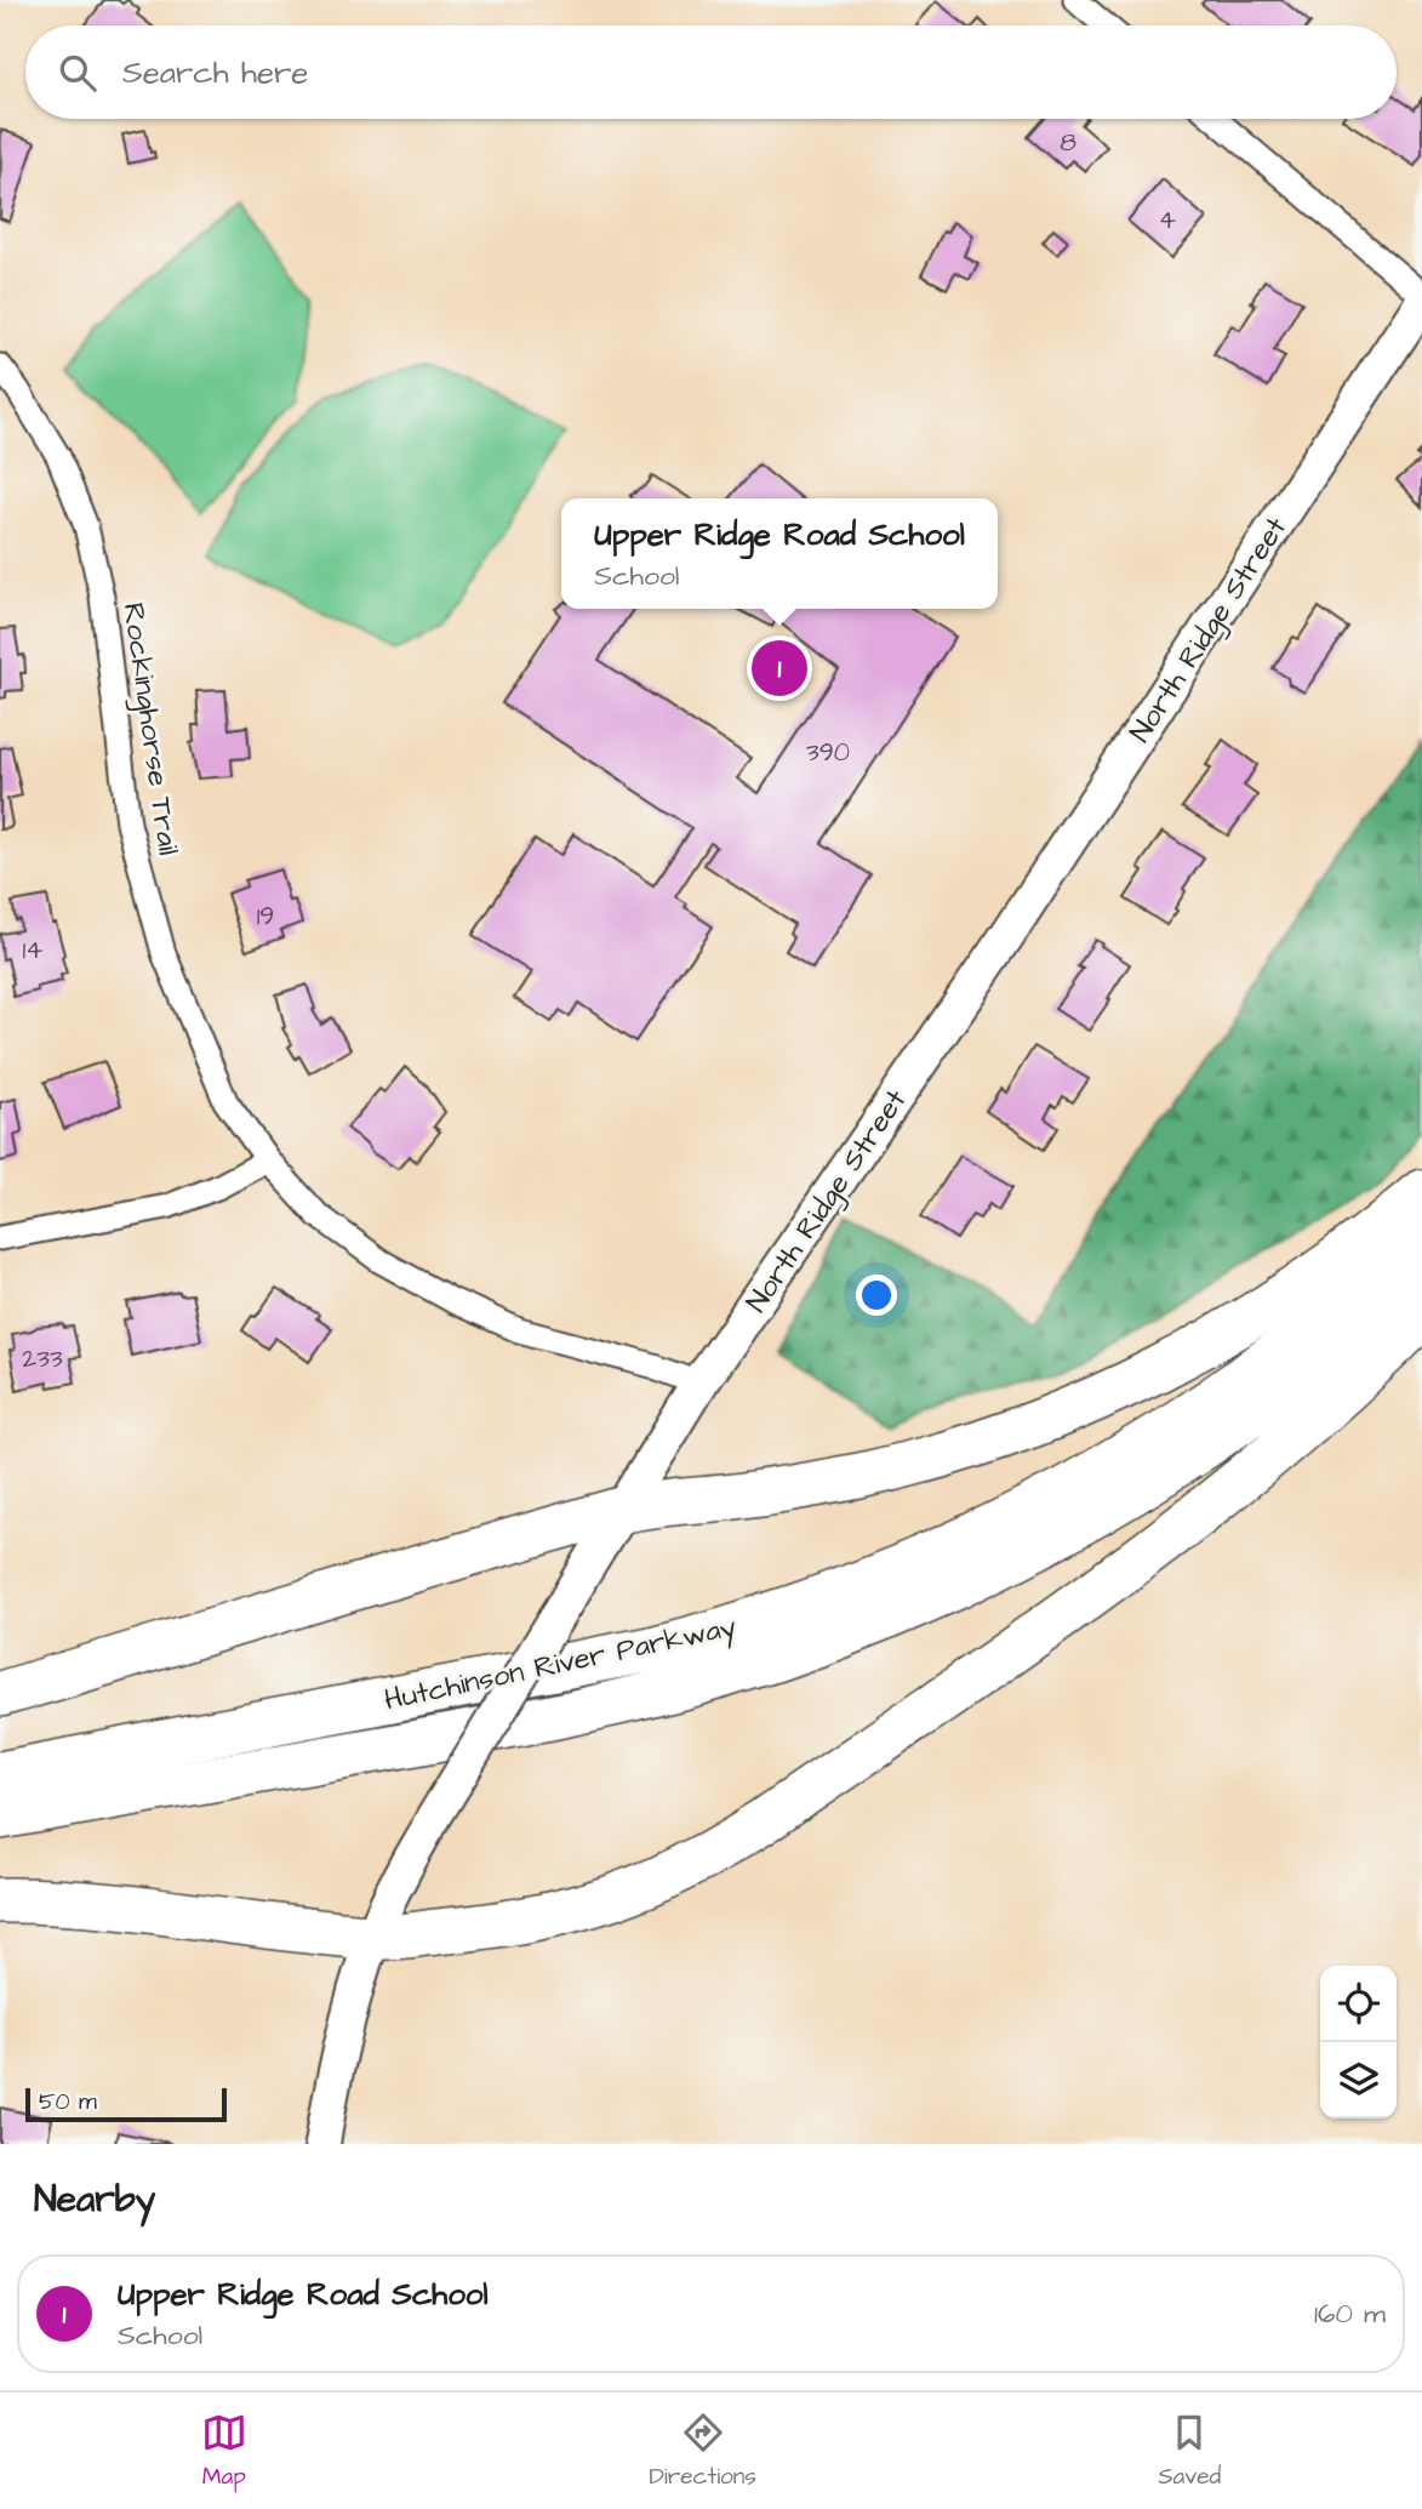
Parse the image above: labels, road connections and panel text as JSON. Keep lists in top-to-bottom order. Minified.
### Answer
{"streets":{"highway":["Hutchinson River Parkway"],"street":["North Ridge Street","Rockinghorse Trail"]},"crossings":[["North Ridge Street","Rockinghorse Trail"]],"house_numbers":["8","4","390","19","14","233"],"scale_bar":"50 m","page":{"search":"Search here","popup":["Upper Ridge Road School","School"],"pins":"1","scale":"50 m","heading":"Nearby","list":[{"mark":"1","name":"Upper Ridge Road School","note":"School","value":"160 m"}],"nav":["Map","Directions","Saved"]}}
